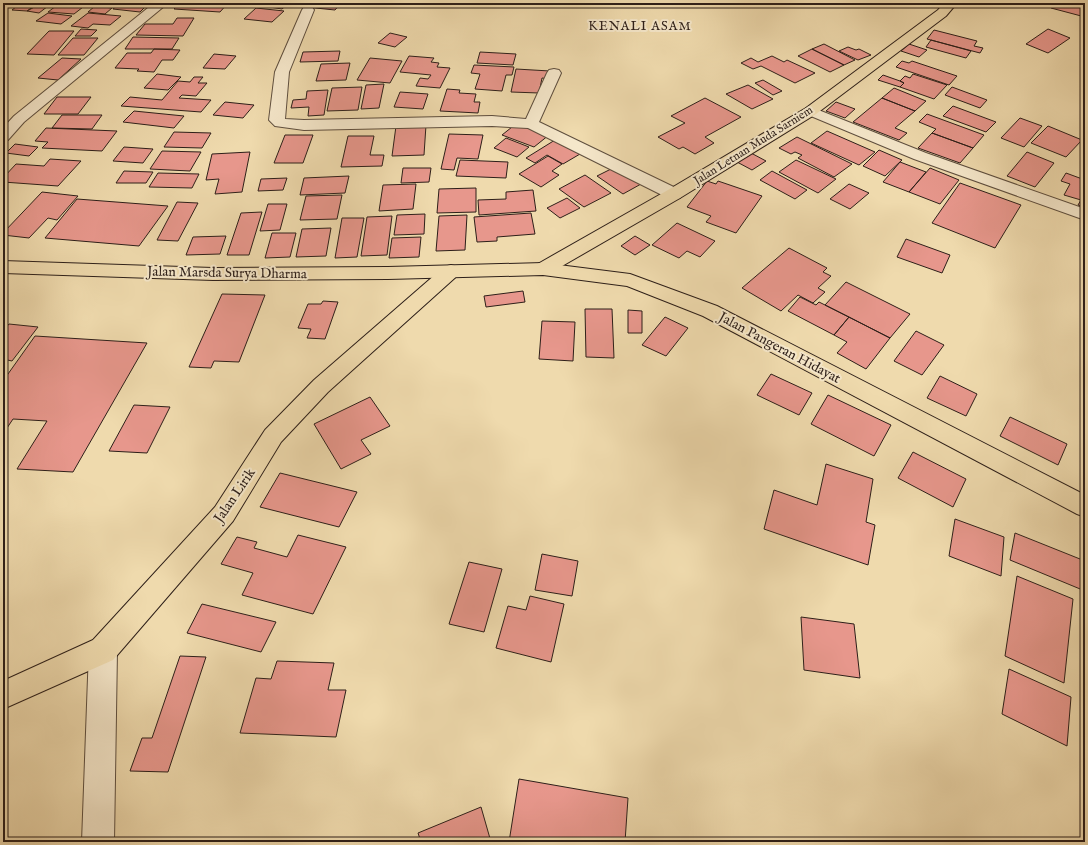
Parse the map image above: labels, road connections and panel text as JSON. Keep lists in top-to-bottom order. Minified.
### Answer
{"streets":{"main road":["Jalan Letnan Muda Sarniem","Jalan Marsda Surya Dharma","Jalan Pangeran Hidayat","Jalan Lirik"]},"crossings":[["Jalan Letnan Muda Sarniem","Jalan Pangeran Hidayat"],["Jalan Marsda Surya Dharma","Jalan Pangeran Hidayat"],["Jalan Marsda Surya Dharma","Jalan Lirik"],["Jalan Pangeran Hidayat","Jalan Lirik"]],"districts":["KENALI ASAM"]}
